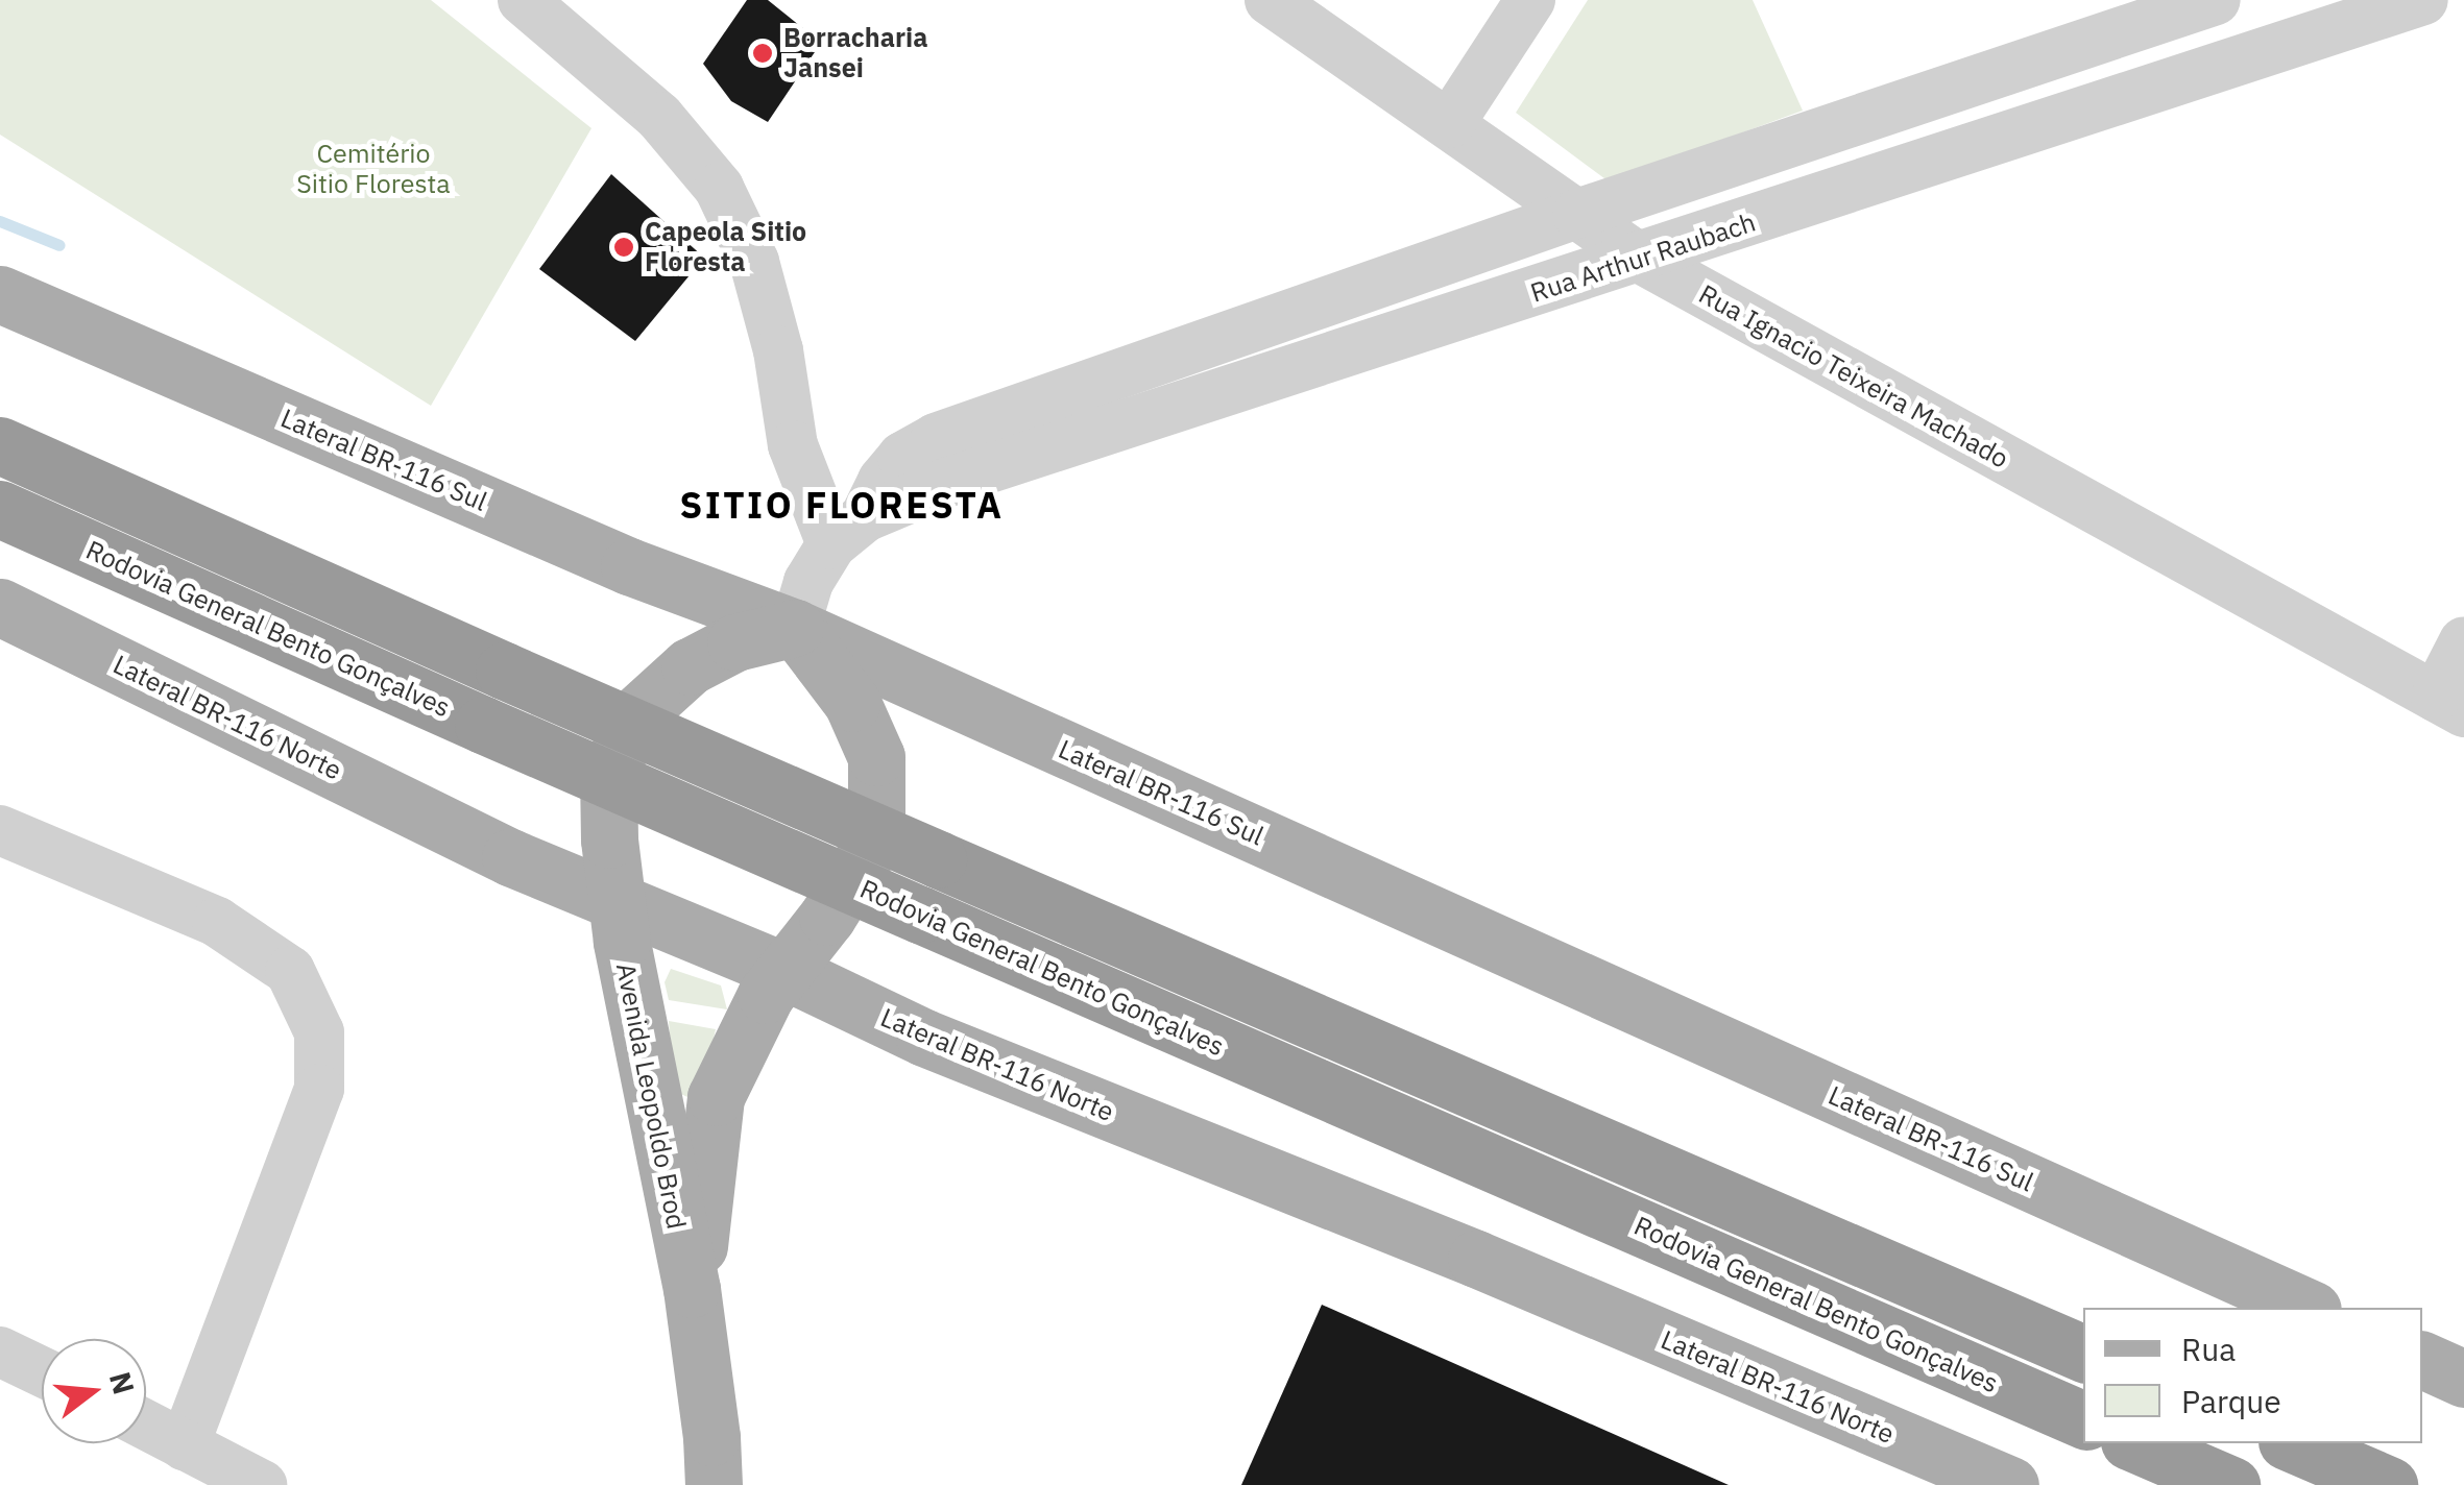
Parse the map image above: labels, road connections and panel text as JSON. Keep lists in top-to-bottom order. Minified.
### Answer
{"streets":{"highway":["Rodovia General Bento Gonçalves"],"main road":["Lateral BR-116 Sul","Lateral BR-116 Norte","Avenida Leopoldo Brod"],"street":["Rua Arthur Raubach","Rua Ignacio Teixeira Machado"]},"crossings":[["Rua Arthur Raubach","Rua Ignacio Teixeira Machado"],["Lateral BR-116 Sul","Lateral BR-116 Norte"],["Lateral BR-116 Sul","Avenida Leopoldo Brod"],["Lateral BR-116 Norte","Avenida Leopoldo Brod"]],"districts":["SITIO FLORESTA"],"parks":["Cemitério Sitio Floresta"],"places":["Borracharia Jansei","Capeola Sitio Floresta"],"legend":["Rua","Parque"],"north":"right"}
